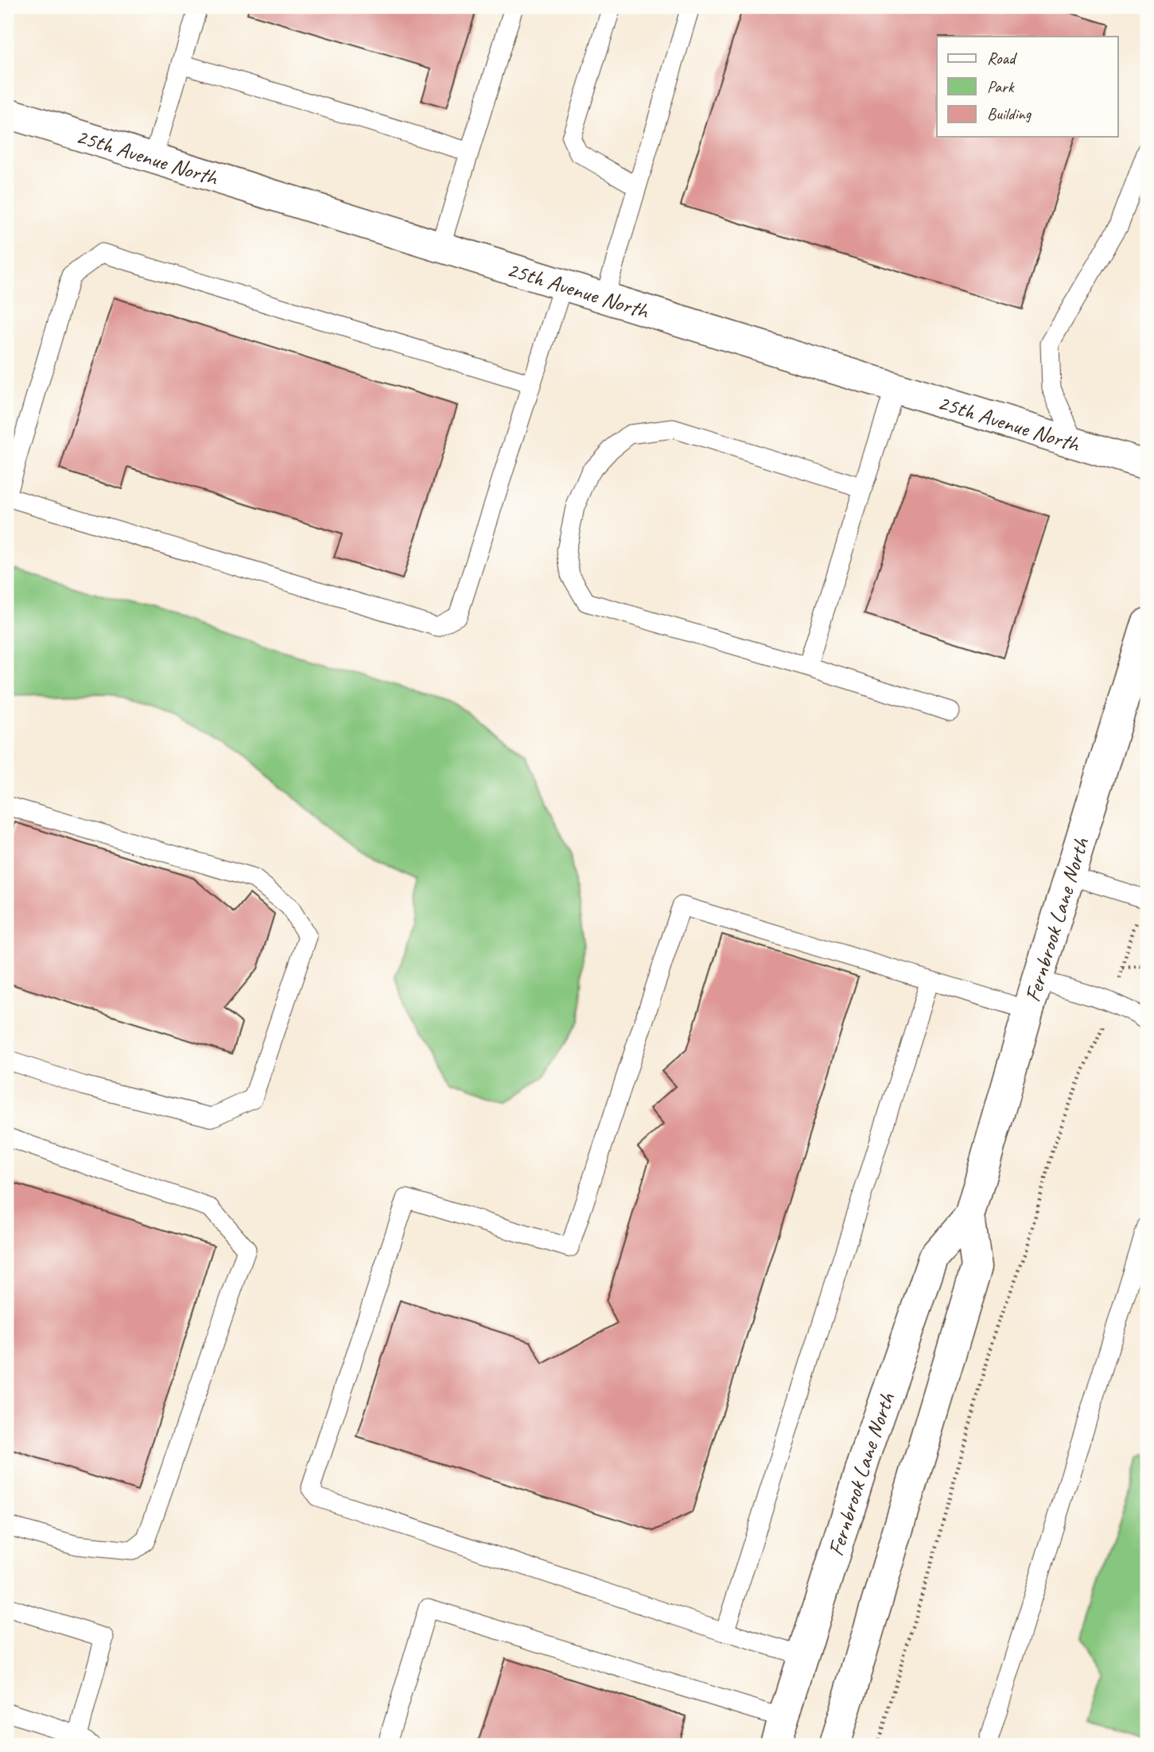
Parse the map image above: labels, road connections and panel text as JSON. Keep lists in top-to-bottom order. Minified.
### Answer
{"streets":{"street":["25th Avenue North","Fernbrook Lane North"]},"legend":["Road","Park","Building"]}
